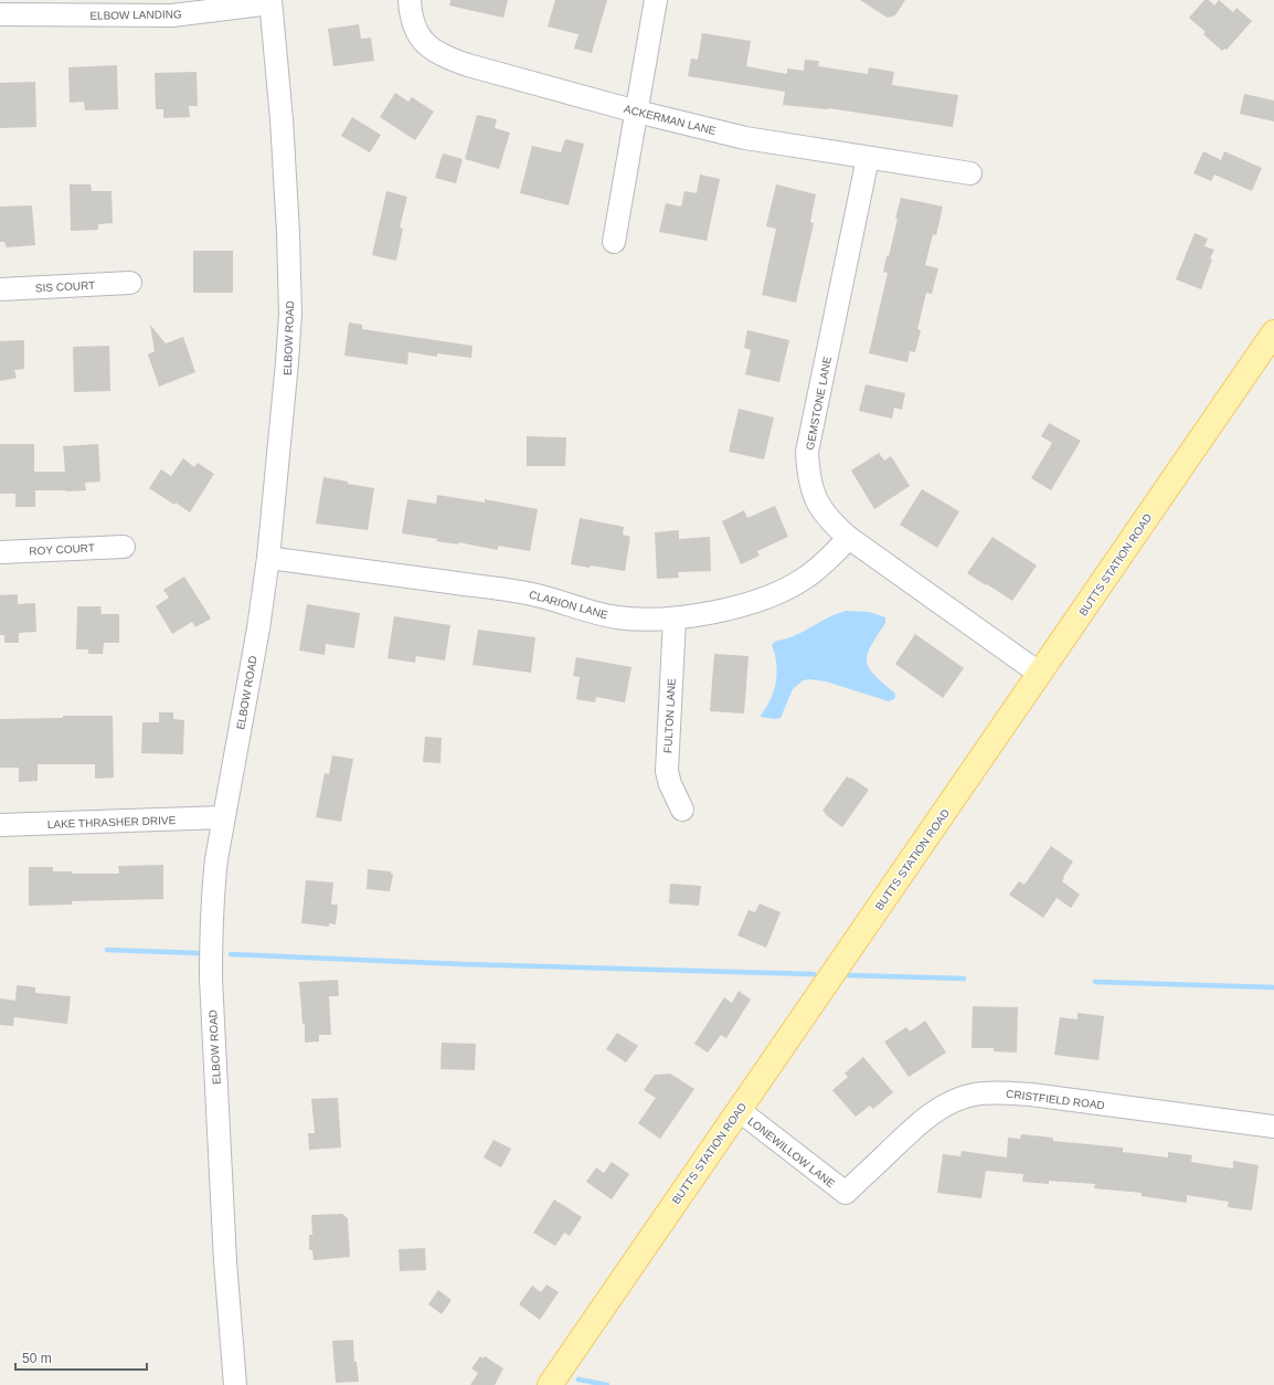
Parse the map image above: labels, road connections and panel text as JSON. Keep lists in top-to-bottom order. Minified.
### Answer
{"streets":{"main road":["BUTTS STATION ROAD"],"street":["ELBOW LANDING","ACKERMAN LANE","SIS COURT","ELBOW ROAD","GEMSTONE LANE","ROY COURT","CLARION LANE","FULTON LANE","LAKE THRASHER DRIVE","CRISTFIELD ROAD","LONEWILLOW LANE"]},"crossings":[["ELBOW LANDING","ELBOW ROAD"],["ACKERMAN LANE","GEMSTONE LANE"],["ELBOW ROAD","CLARION LANE"],["ELBOW ROAD","LAKE THRASHER DRIVE"],["GEMSTONE LANE","BUTTS STATION ROAD"],["GEMSTONE LANE","CLARION LANE"],["BUTTS STATION ROAD","LONEWILLOW LANE"],["CLARION LANE","FULTON LANE"],["CRISTFIELD ROAD","LONEWILLOW LANE"]],"scale_bar":"50 m"}
